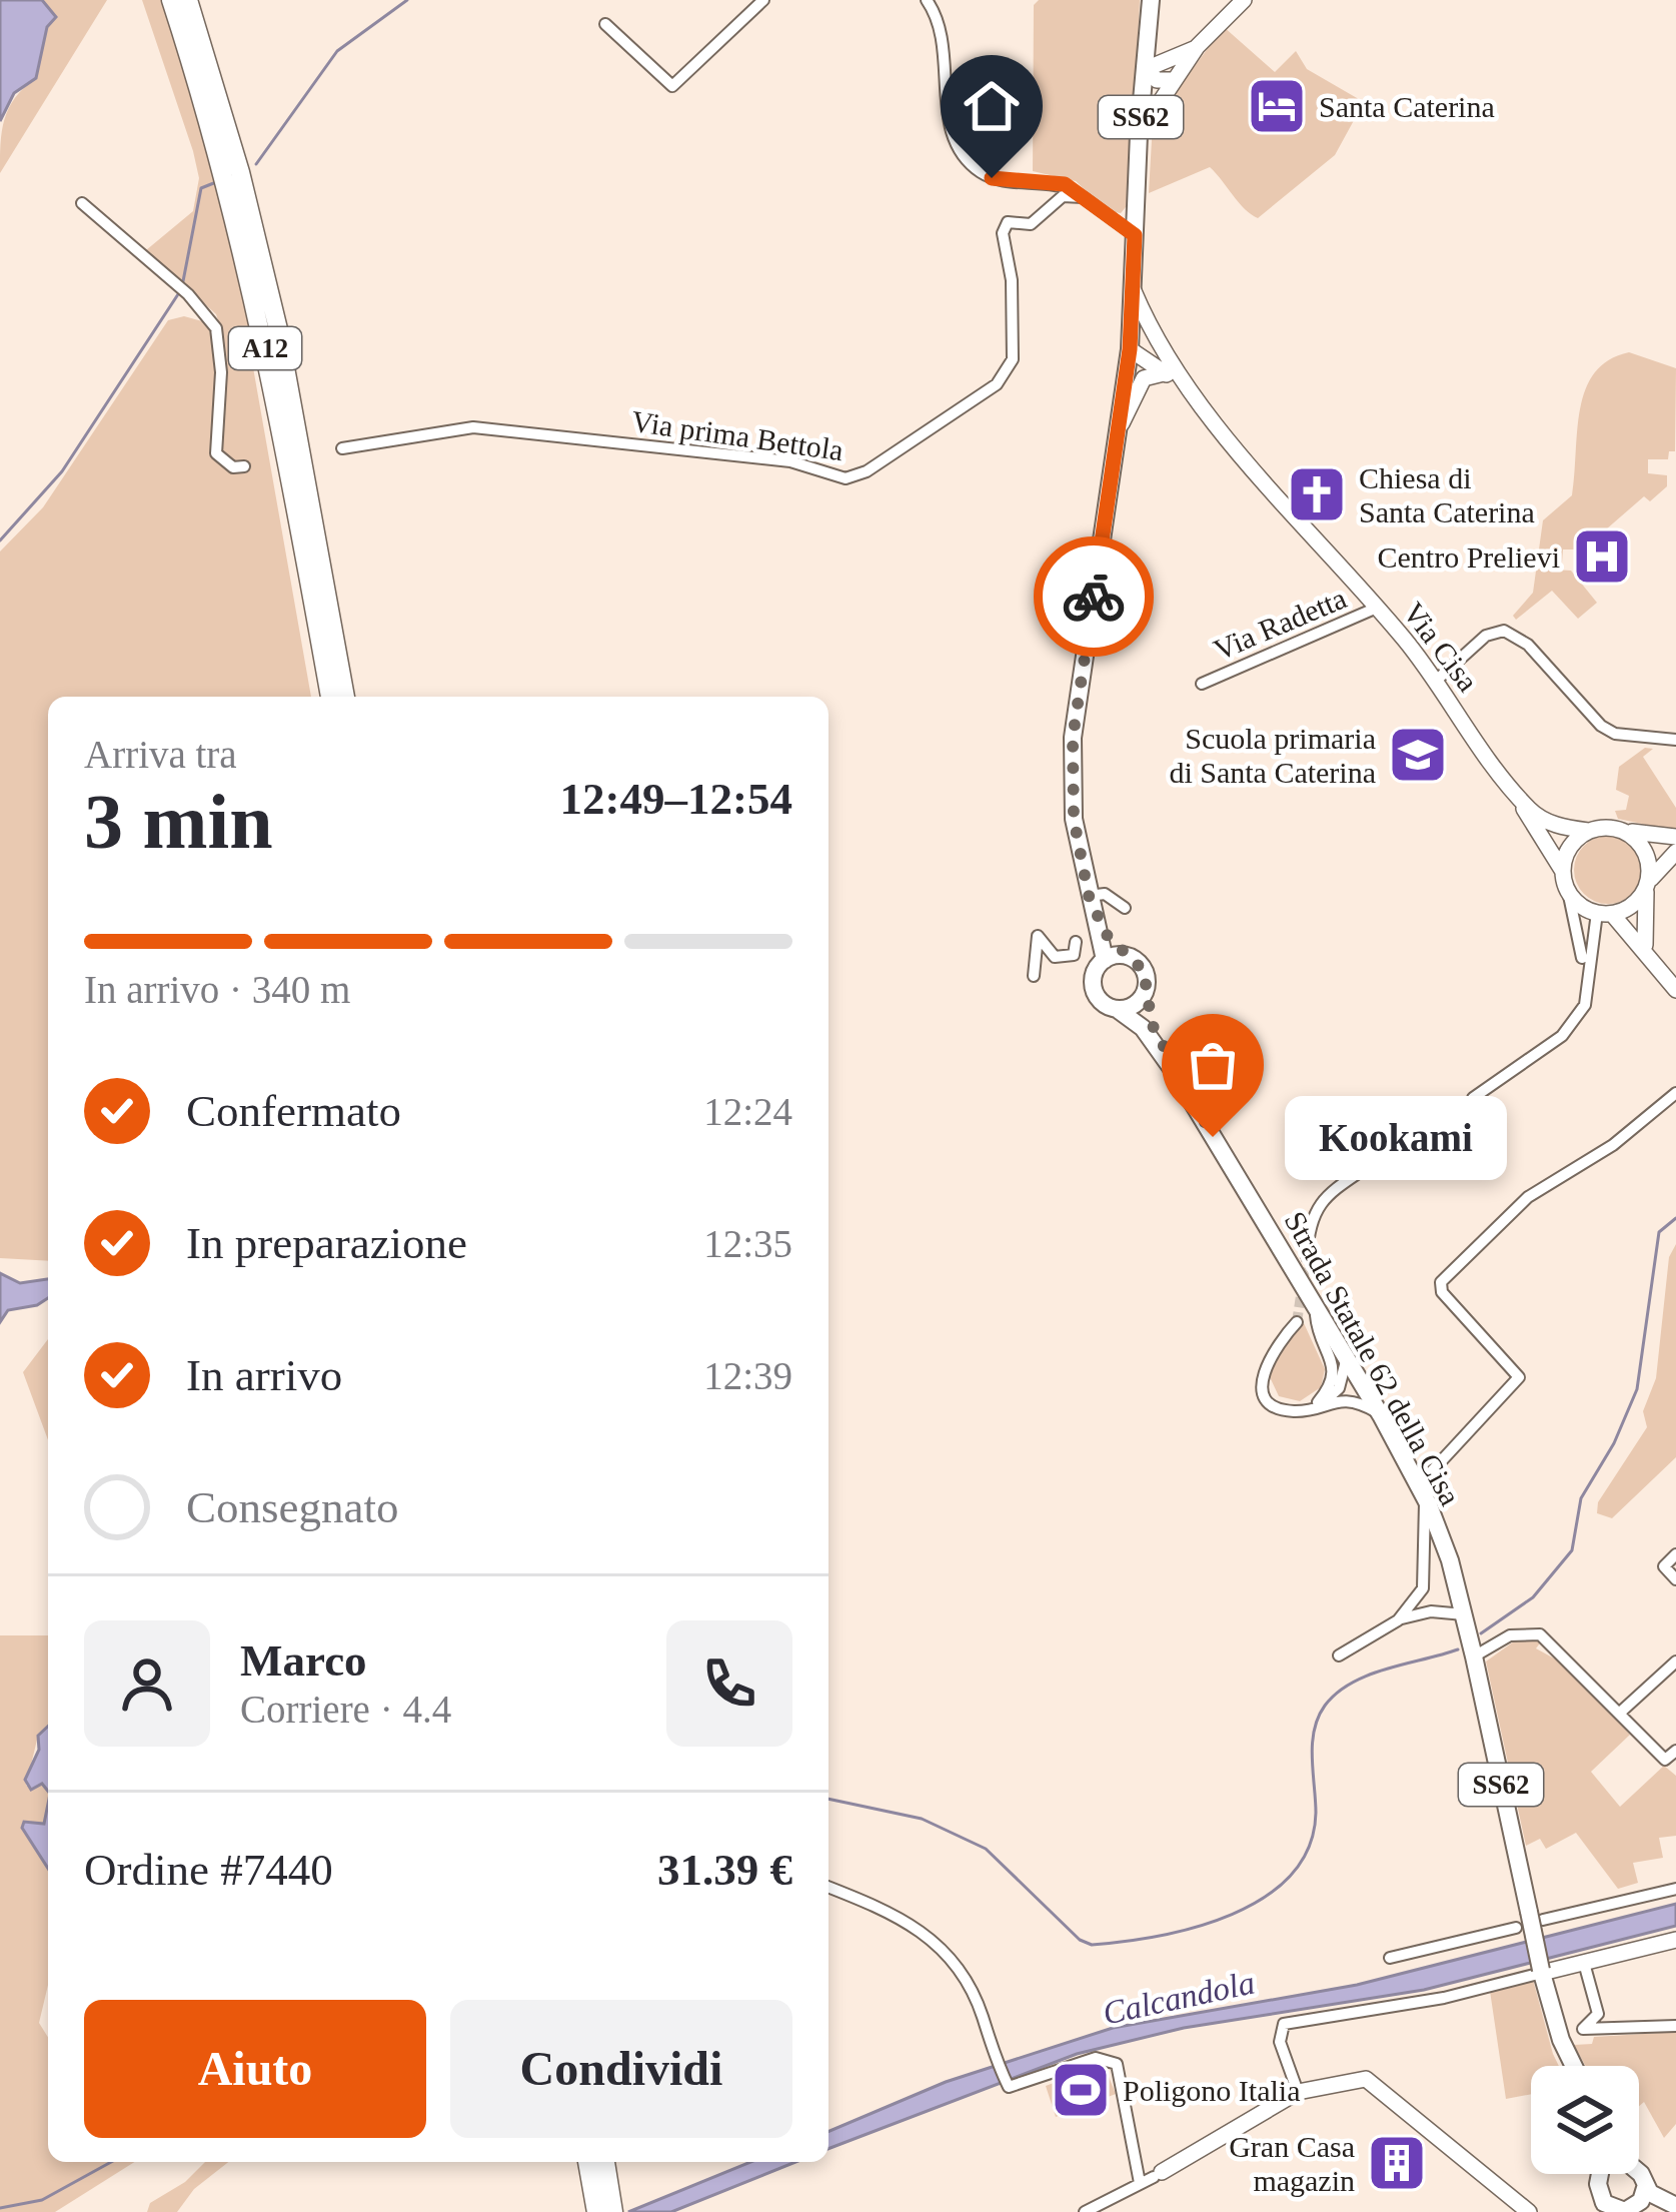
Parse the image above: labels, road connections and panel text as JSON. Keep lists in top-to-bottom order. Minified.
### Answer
{"streets":{"highway":["A12"],"main road":["SS62","Strada Statale 62 della Cisa"],"street":["Via prima Bettola","Via Radetta","Via Cisa"]},"crossings":[["Via Radetta","Via Cisa"],["Via Cisa","Strada Statale 62 della Cisa"]],"water":["Calcandola"],"places":{"hotel":["Santa Caterina"],"church":["Chiesa di Santa Caterina"],"hospital":["Centro Prelievi"],"school or university":["Scuola primaria di Santa Caterina"],"other":["Kookami"],"sports":["Poligono Italia"],"building":["Gran Casa magazin"]},"page":{"heading":["3 min","Arriva tra","12:49–12:54"],"panel":["Marco","Corriere · 4.4","Ordine #7440","31.39 €"],"bar":"In arrivo · 340 m","list":[["Confermato","12:24"],["In preparazione","12:35"],["In arrivo","12:39"],"Consegnato"],"bubble":"Kookami","buttons":["Aiuto","Condividi"]}}
